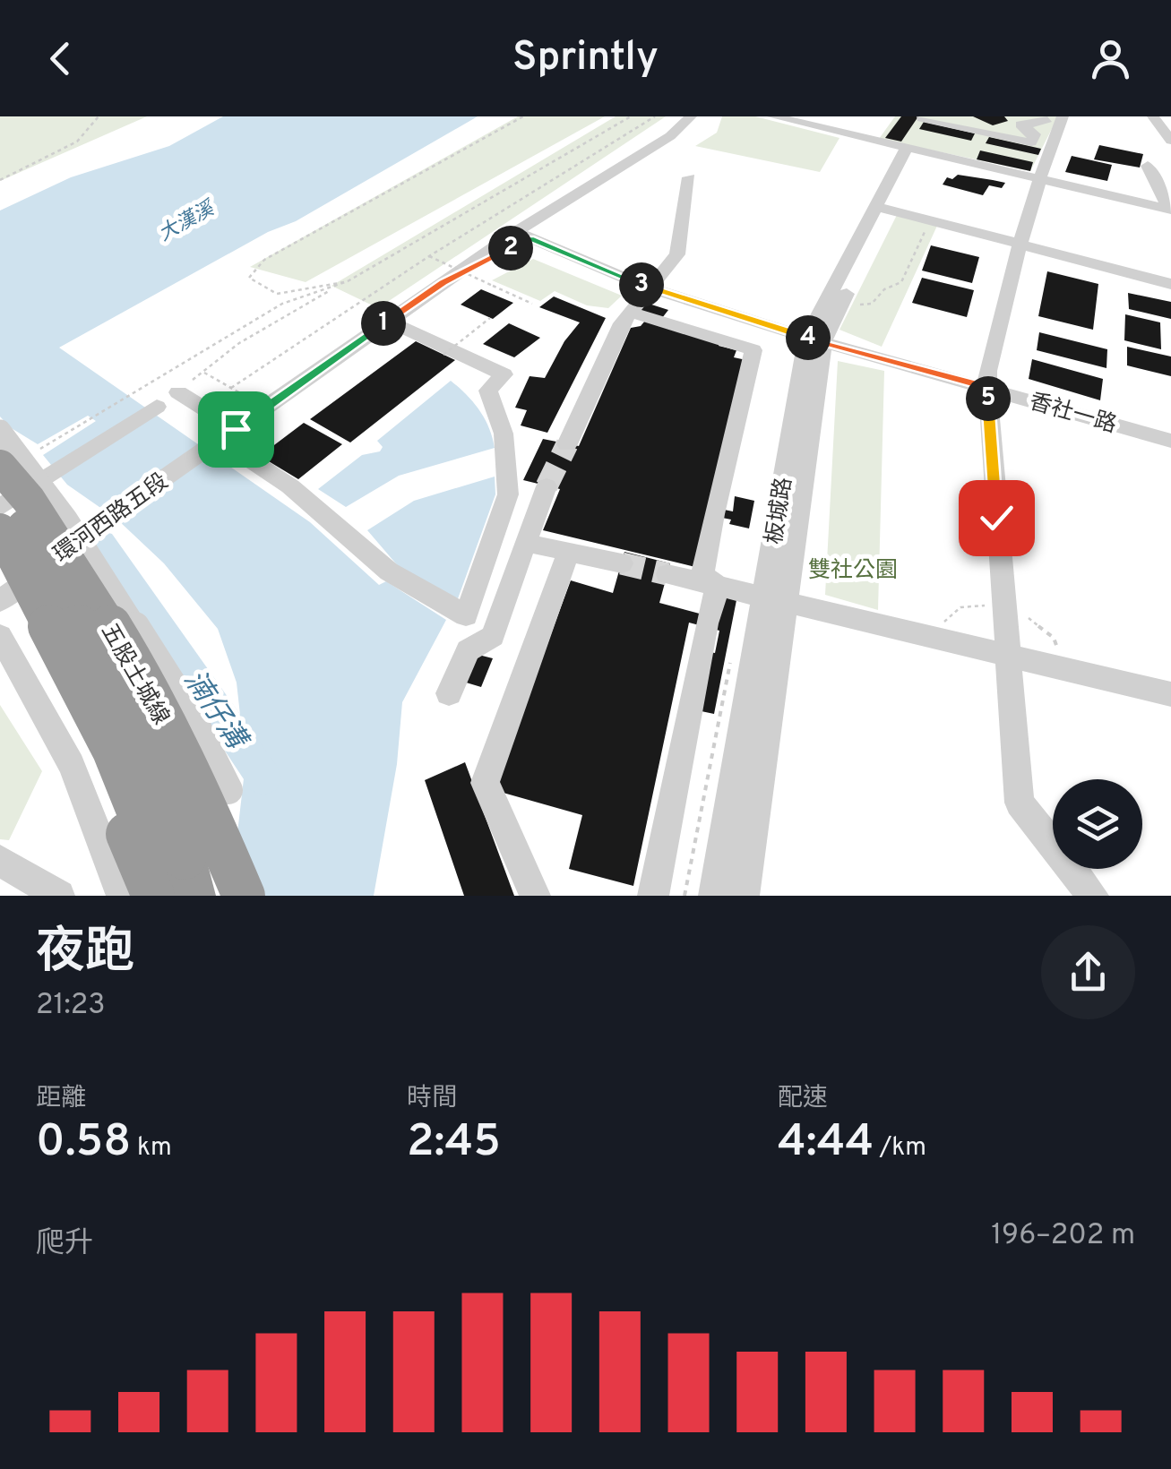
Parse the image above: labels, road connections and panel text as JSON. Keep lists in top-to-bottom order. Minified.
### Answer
{"streets":{"highway":["五股土城線"],"street":["香社一路","板城路","環河西路五段"]},"crossings":[["香社一路","板城路"],["香社一路","環河西路五段"]],"water":["大漢溪","湳仔溝"],"parks":["雙社公園"],"page":{"header":"Sprintly","pins":["2","3","1","4","5"],"heading":["夜跑","21:23"],"stats":[["距離","0.58 km"],["時間","2:45"],["配速","4:44 /km"]],"chart":["爬升","196–202 m"]}}
